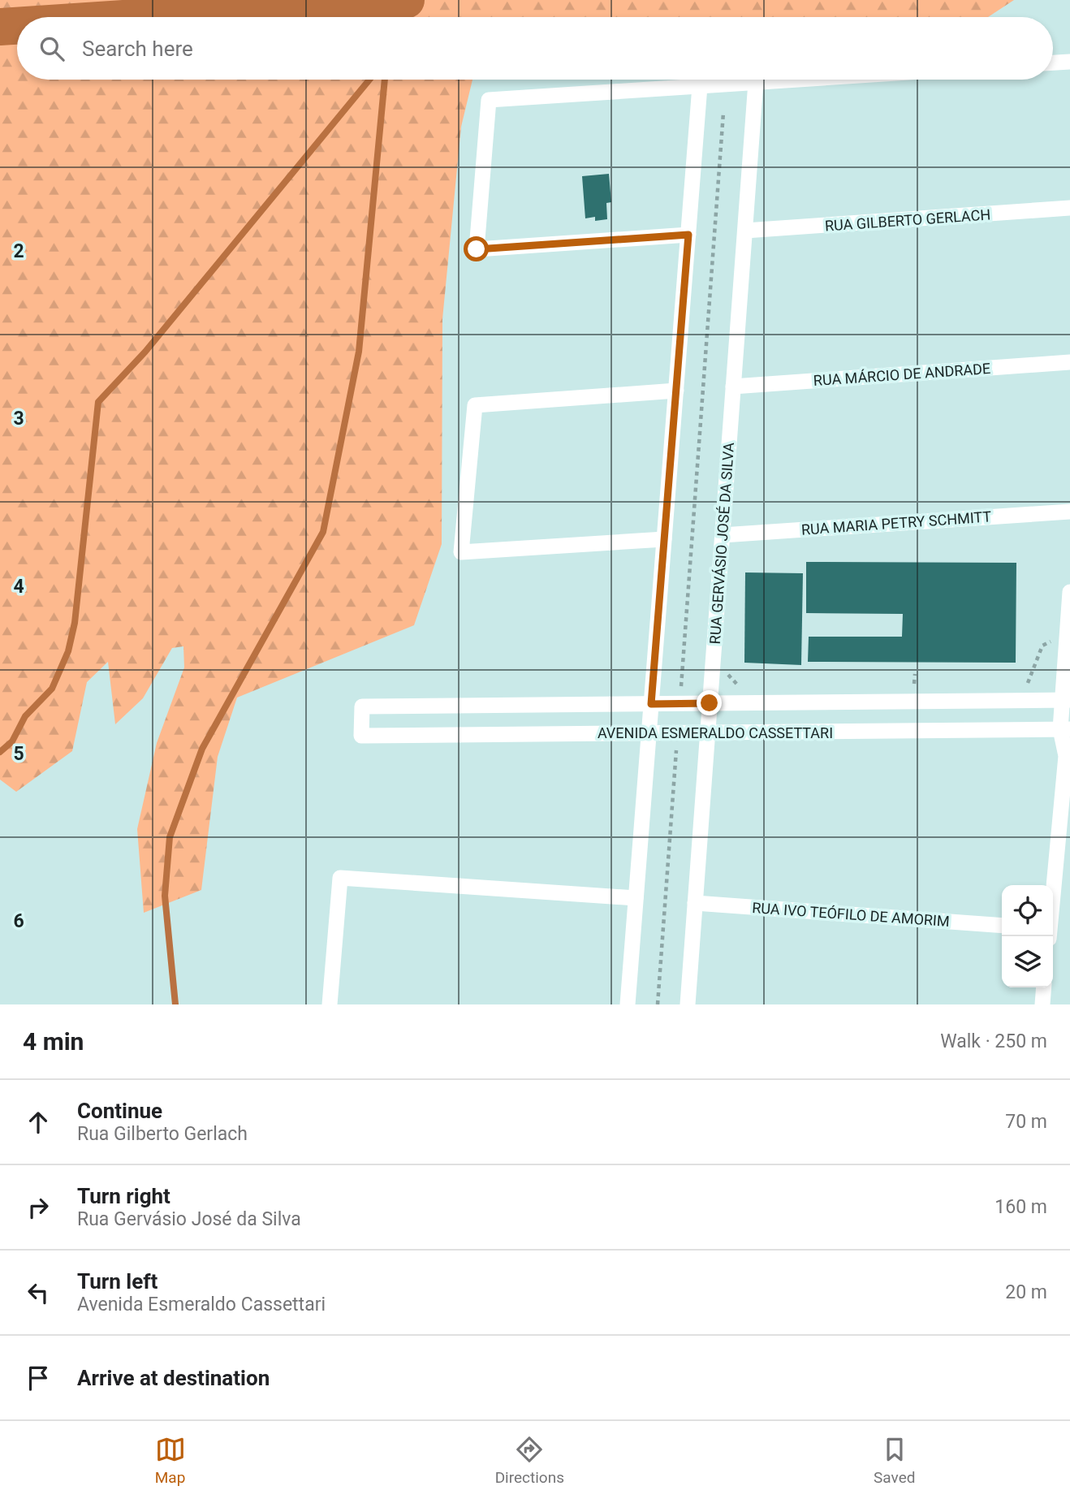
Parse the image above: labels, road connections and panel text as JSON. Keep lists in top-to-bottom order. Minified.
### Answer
{"streets":{"street":["RUA GILBERTO GERLACH","RUA MÁRCIO DE ANDRADE","RUA MARIA PETRY SCHMITT","RUA GERVÁSIO JOSÉ DA SILVA","AVENIDA ESMERALDO CASSETTARI","RUA IVO TEÓFILO DE AMORIM"]},"crossings":[["RUA GILBERTO GERLACH","RUA GERVÁSIO JOSÉ DA SILVA"],["RUA MÁRCIO DE ANDRADE","RUA GERVÁSIO JOSÉ DA SILVA"],["RUA MARIA PETRY SCHMITT","RUA GERVÁSIO JOSÉ DA SILVA"],["RUA GERVÁSIO JOSÉ DA SILVA","AVENIDA ESMERALDO CASSETTARI"],["RUA GERVÁSIO JOSÉ DA SILVA","RUA IVO TEÓFILO DE AMORIM"]],"page":{"search":"Search here","heading":["4 min","Walk · 250 m"],"list":[["Continue","Rua Gilberto Gerlach","70 m"],["Turn right","Rua Gervásio José da Silva","160 m"],["Turn left","Avenida Esmeraldo Cassettari","20 m"],"Arrive at destination"],"nav":["Map","Directions","Saved"]},"grid":{"rows":["2","3","4","5","6"]}}
